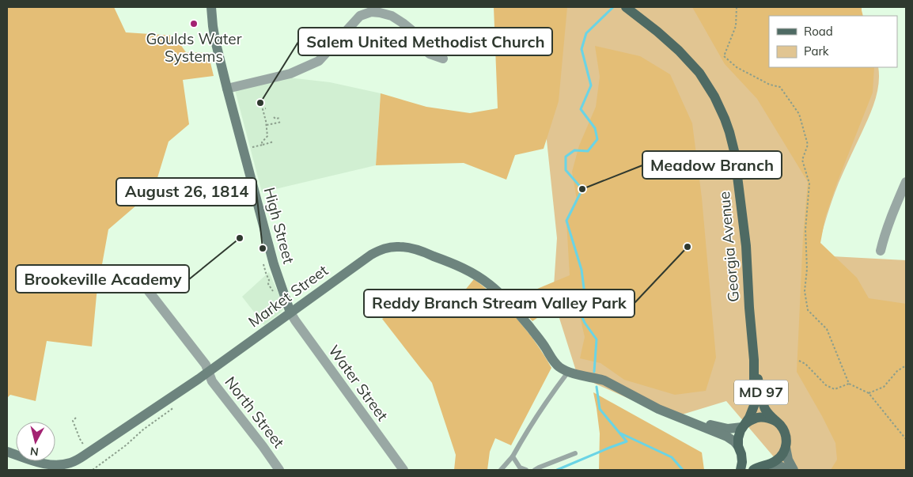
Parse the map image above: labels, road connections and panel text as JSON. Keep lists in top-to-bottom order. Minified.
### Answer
{"streets":{"main road":["High Street","Georgia Avenue","Market Street","MD 97"],"street":["Water Street","North Street"]},"crossings":[["High Street","Market Street"],["High Street","Water Street"],["Market Street","Water Street"],["Market Street","North Street"]],"places":["Goulds Water Systems","Salem United Methodist Church","Meadow Branch","Brookeville Academy","Reddy Branch Stream Valley Park","August 26, 1814"],"legend":["Road","Park"],"north":"bottom"}
